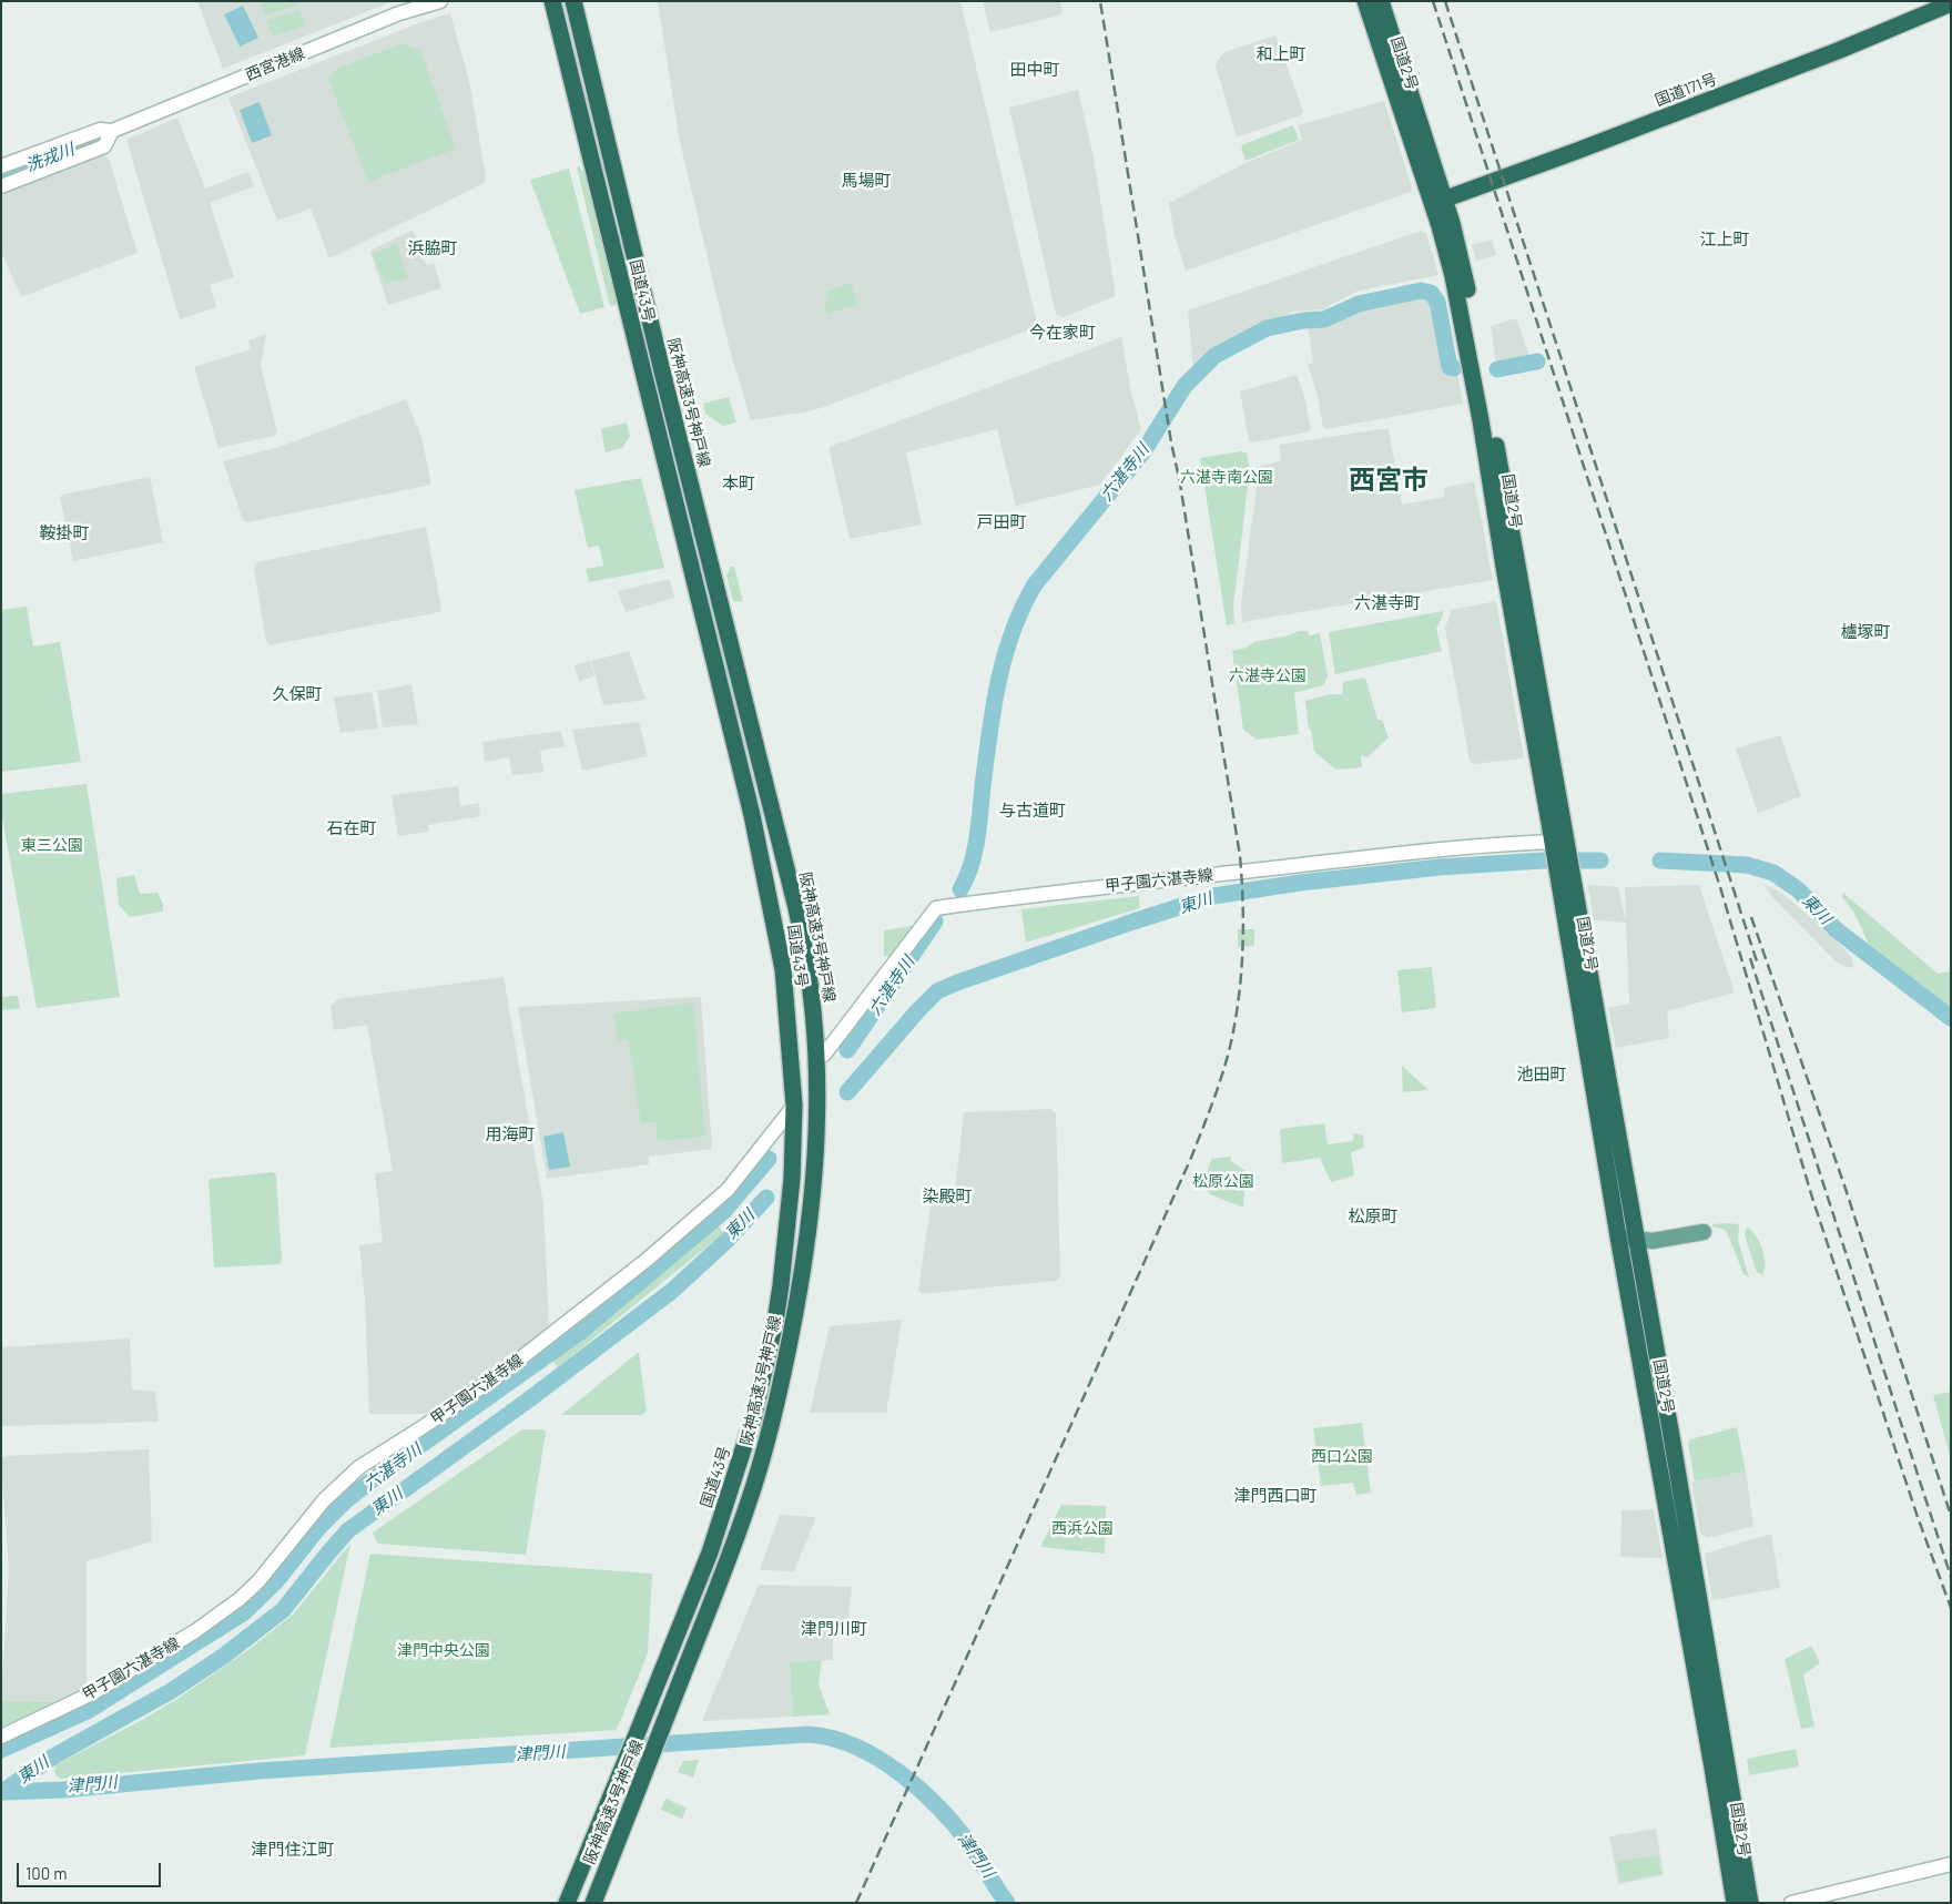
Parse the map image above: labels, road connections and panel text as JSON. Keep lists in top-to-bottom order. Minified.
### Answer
{"streets":{"highway":["国道2号","国道171号","国道43号","阪神高速3号神戸線"],"main road":["西宮港線","甲子園六湛寺線"]},"crossings":[["国道2号","国道171号"],["国道2号","甲子園六湛寺線"],["国道43号","甲子園六湛寺線"]],"districts":["和上町","田中町","馬場町","江上町","浜脇町","今在家町","西宮市","本町","戸田町","鞍掛町","六湛寺町","櫨塚町","久保町","与古道町","石在町","池田町","用海町","染殿町","松原町","津門西口町","津門川町","津門住江町"],"water":["洗戎川","六湛寺川","東川","津門川"],"parks":["六湛寺南公園","六湛寺公園","東三公園","松原公園","西口公園","西浜公園","津門中央公園"],"scale_bar":"100 m"}
